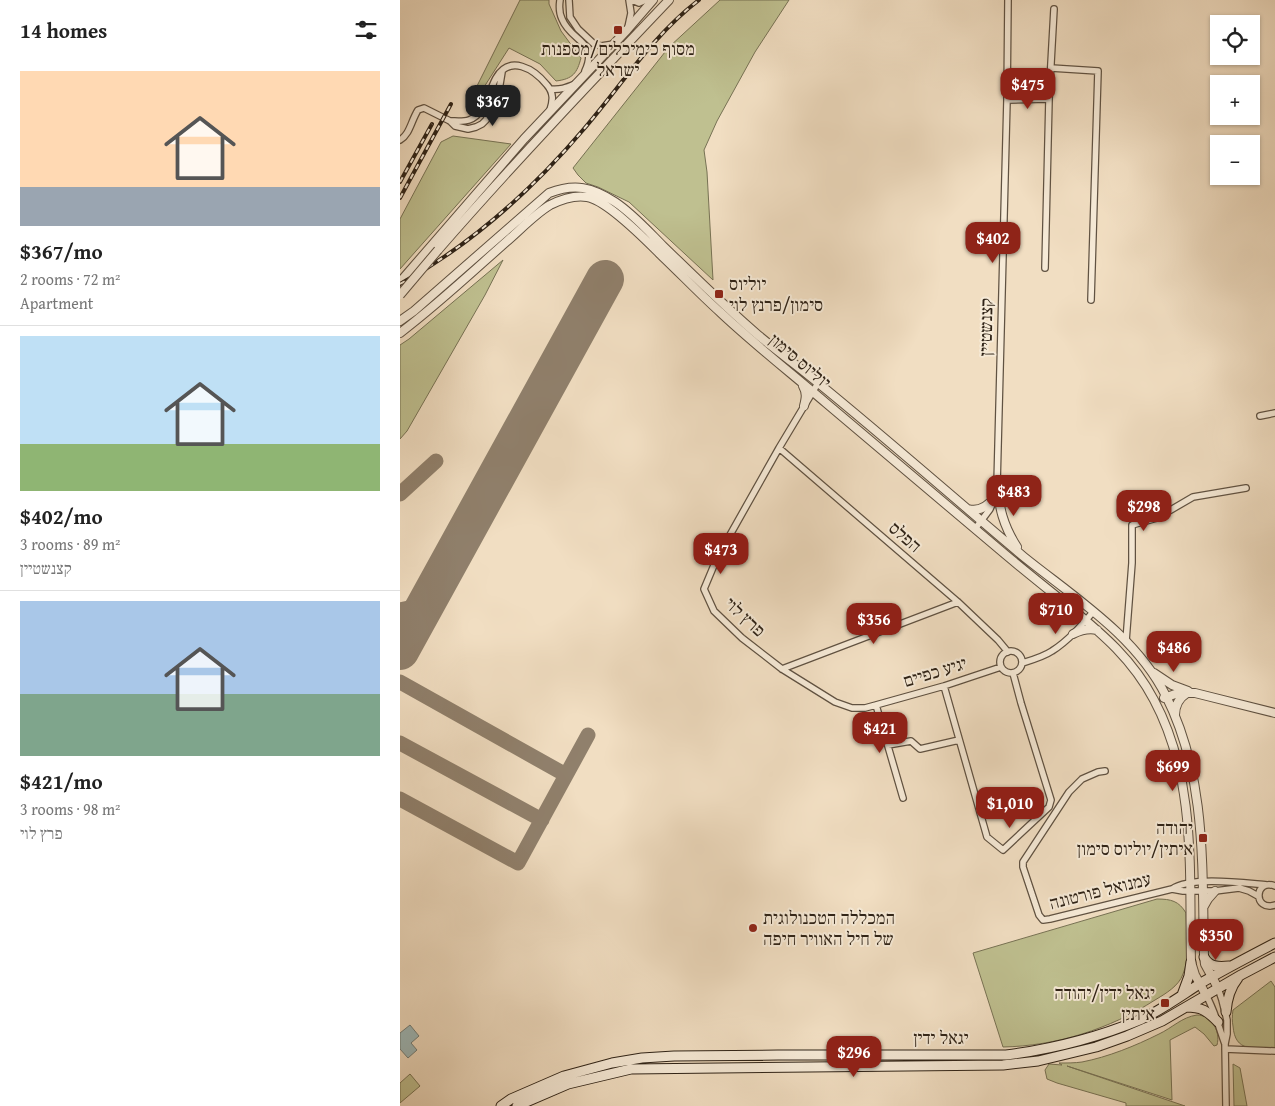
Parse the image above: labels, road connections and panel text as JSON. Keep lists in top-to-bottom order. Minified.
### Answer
{"streets":{"main road":["יגאל ידין"],"street":["קצנשטיין","יוליוס סימון","הפלס","פרץ לוי","יגיע כפיים","עמנואל פורטונה"]},"crossings":[["קצנשטיין","יוליוס סימון"],["יוליוס סימון","פרץ לוי"],["יוליוס סימון","עמנואל פורטונה"],["יוליוס סימון","יגאל ידין"],["הפלס","פרץ לוי"],["הפלס","יגיע כפיים"],["פרץ לוי","יגיע כפיים"]],"places":{"transit":["מסוף כימיכלים/מספנות ישראל","יוליוס סימון/פרנץ לוי","יהודה איתין/יוליוס סימון","יגאל ידין/יהודה איתין"],"other":["המכללה הטכנולוגית של חיל האוויר חיפה"]},"page":{"heading":"14 homes","map_buttons":["+","−"],"list":[{"name":"$367/mo","note":"2 rooms · 72 m² · Apartment"},{"name":"$402/mo","note":"3 rooms · 89 m² · קצנשטיין"},{"name":"$421/mo","note":"3 rooms · 98 m² · פרץ לוי"}],"price":["$475","$367","$402","$483","$298","$473","$710","$356","$486","$421","$699","$1,010","$350","$296"]}}
